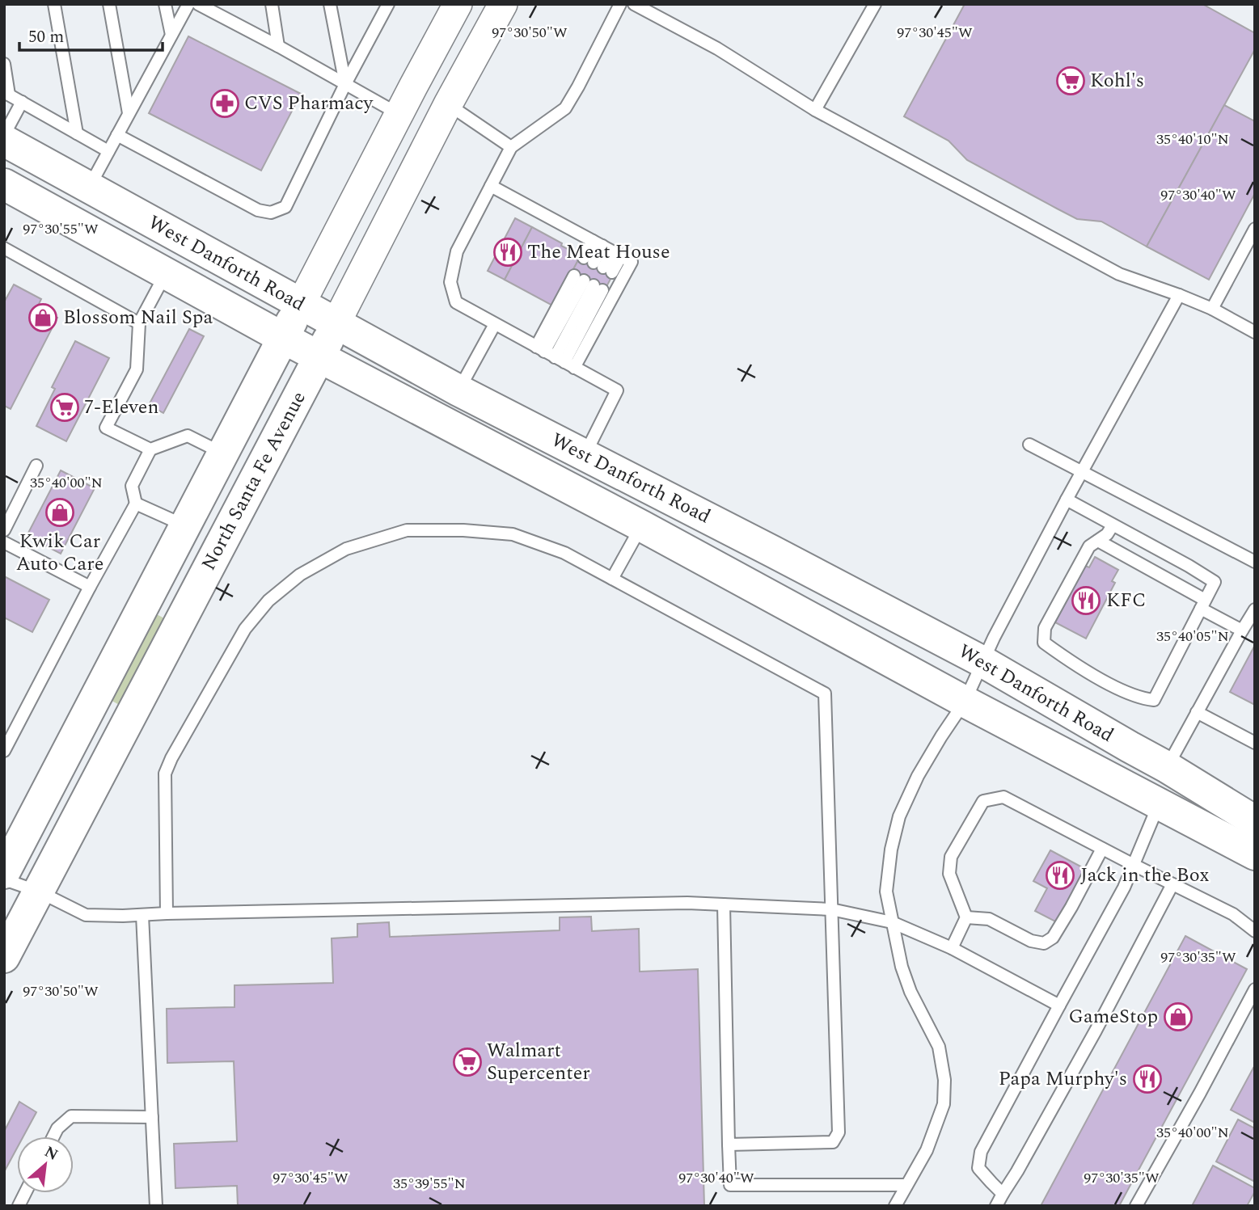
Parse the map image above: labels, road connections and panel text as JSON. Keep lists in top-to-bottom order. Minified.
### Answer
{"streets":{"main road":["West Danforth Road","North Santa Fe Avenue"]},"crossings":[["West Danforth Road","North Santa Fe Avenue"]],"places":{"supermarket":["Kohl's","7-Eleven","Walmart Supercenter"],"pharmacy":["CVS Pharmacy"],"restaurant":["The Meat House","KFC","Jack in the Box","Papa Murphy's"],"shop":["Blossom Nail Spa","Kwik Car Auto Care","GameStop"]},"scale_bar":"50 m","north":"top right","coordinates":["97°30'50\"W","97°30'45\"W","35°40'10\"N","97°30'40\"W","97°30'55\"W","35°40'00\"N","35°40'05\"N","97°30'35\"W","35°39'55\"N"]}
